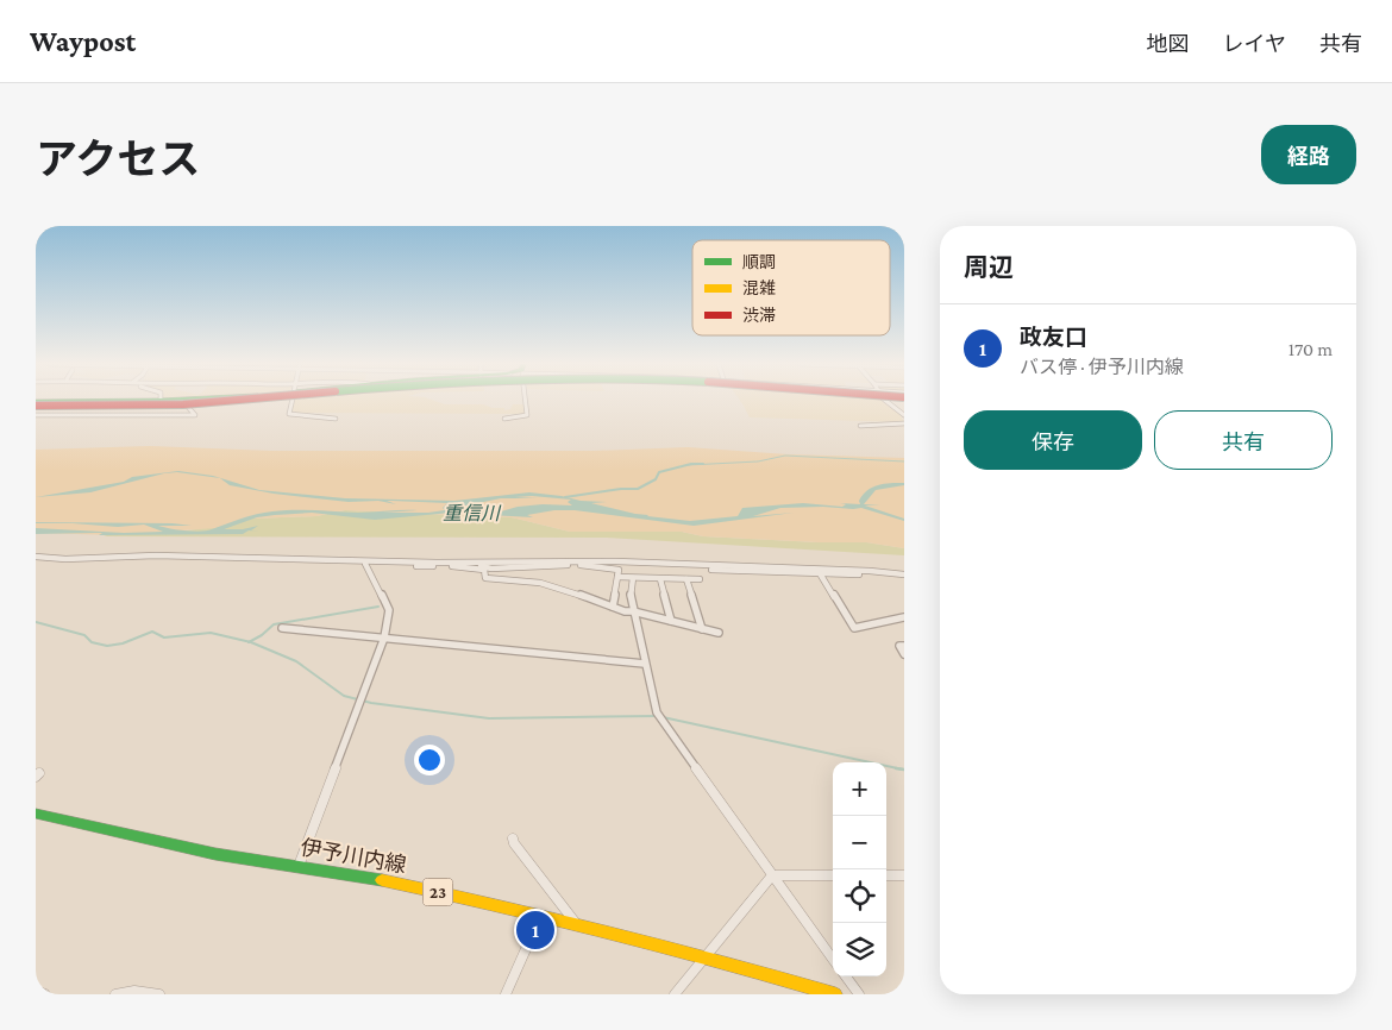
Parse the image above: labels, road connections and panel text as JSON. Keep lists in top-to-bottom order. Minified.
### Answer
{"streets":{"main road":["伊予川内線","23"]},"water":["重信川"],"legend":["順調","混雑","渋滞"],"page":{"header":"Waypost","nav":["地図","レイヤ","共有"],"title":"アクセス","buttons":["経路",["保存","共有"]],"heading":"周辺","list":[{"mark":"1","name":"政友口","note":"バス停 · 伊予川内線","value":"170 m"}],"map_buttons":["+","−"],"pins":"1"}}
